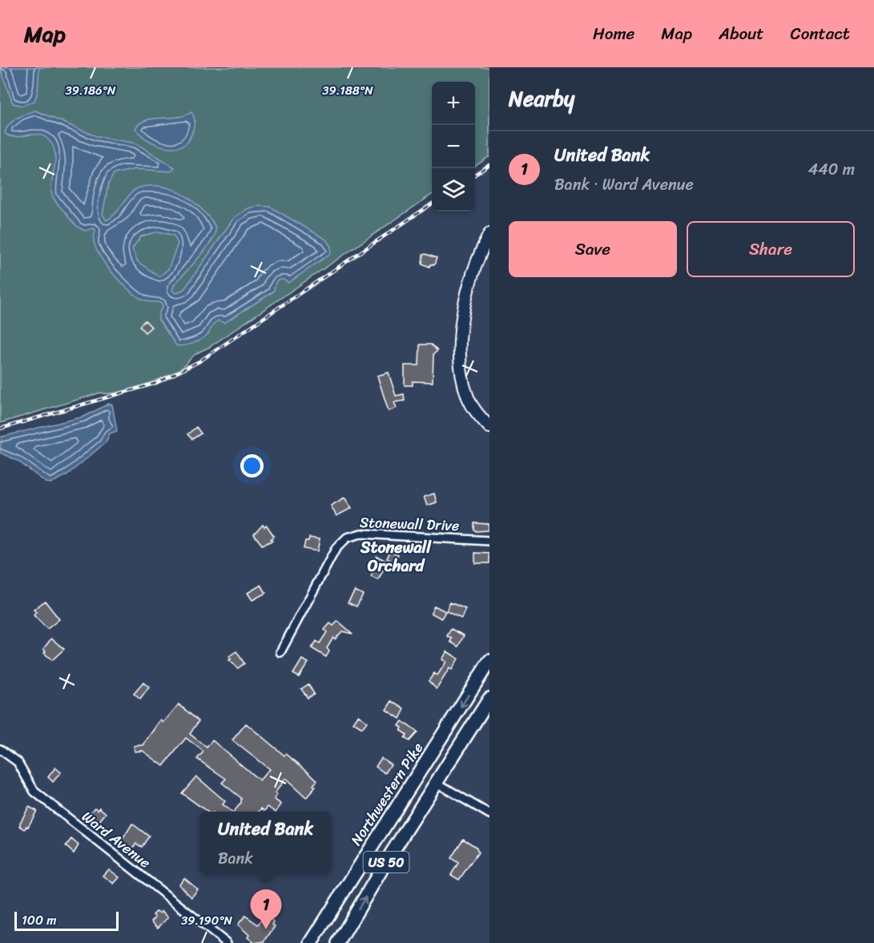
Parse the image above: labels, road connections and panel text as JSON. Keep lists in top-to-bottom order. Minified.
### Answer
{"streets":{"main road":["Northwestern Pike","US 50"],"street":["Stonewall Drive","Ward Avenue"]},"districts":["Stonewall Orchard"],"scale_bar":"100 m","page":{"header":"Map","nav":["Home","Map","About","Contact"],"heading":"Nearby","map_buttons":["+","−"],"list":[{"mark":"1","name":"United Bank","note":"Bank · Ward Avenue","value":"440 m"}],"buttons":["Save","Share"],"popup":["United Bank","Bank"],"pins":"1","scale":"100 m"},"coordinates":["39.186°N","39.188°N","39.190°N"]}
